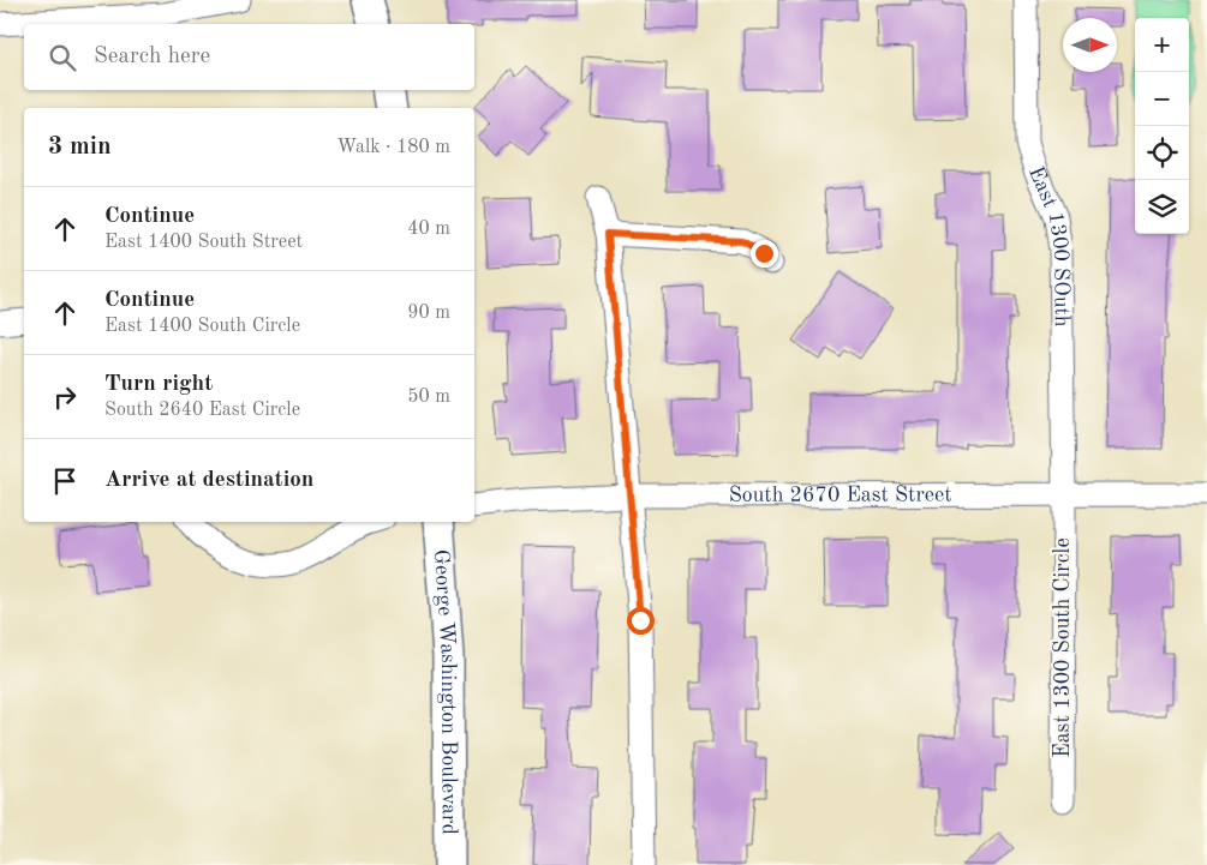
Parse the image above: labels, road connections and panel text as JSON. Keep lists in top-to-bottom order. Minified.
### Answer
{"streets":{"main road":["George Washington Boulevard"],"street":["East 1300 SOuth","South 2670 East Street","East 1300 South Circle"]},"crossings":[["East 1300 SOuth","South 2670 East Street"],["East 1300 SOuth","East 1300 South Circle"],["South 2670 East Street","East 1300 South Circle"]],"north":"right","page":{"map_buttons":["+","−"],"search":"Search here","heading":["3 min","Walk · 180 m"],"list":[["Continue","East 1400 South Street","40 m"],["Continue","East 1400 South Circle","90 m"],["Turn right","South 2640 East Circle","50 m"],"Arrive at destination"]}}
